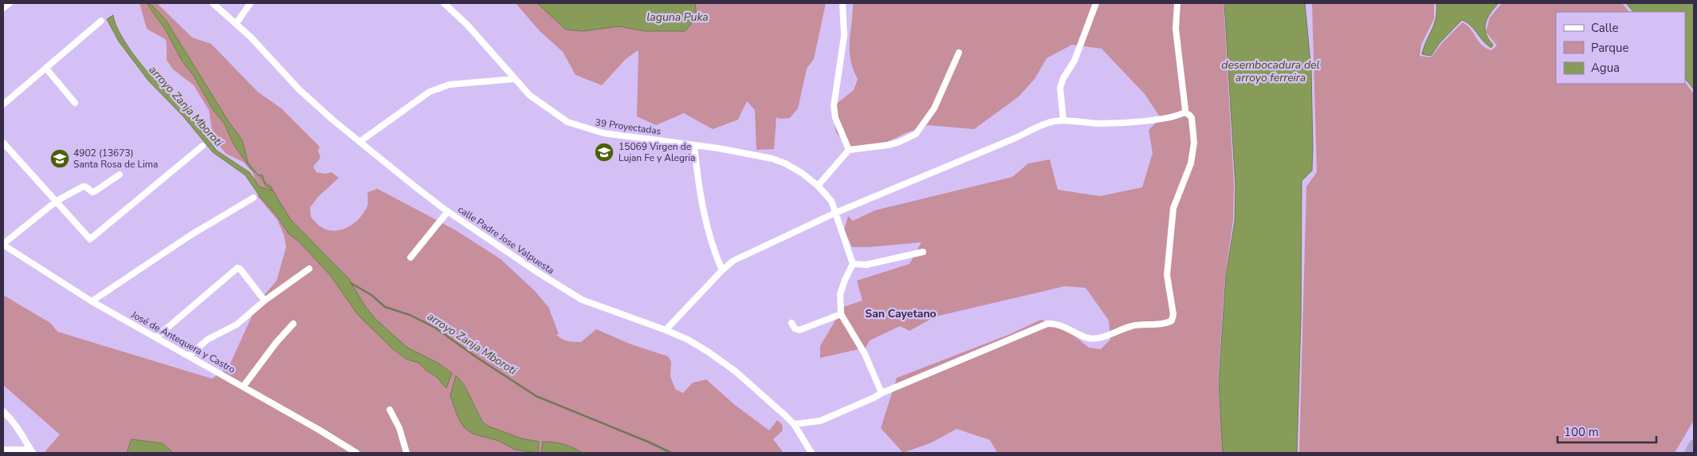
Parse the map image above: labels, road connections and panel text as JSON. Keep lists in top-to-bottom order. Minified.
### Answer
{"streets":{"street":["39 Proyectadas","calle Padre Jose Valpuesta","José de Antequera y Castro"]},"districts":["San Cayetano"],"water":["laguna Puka","desembocadura del arroyo ferreira","arroyo Zanja Mboroti"],"places":{"school or university":["15069 Virgen de Lujan Fe y Alegria","4902 (13673) Santa Rosa de Lima"]},"legend":["Calle","Parque","Agua"],"scale_bar":"100 m"}
